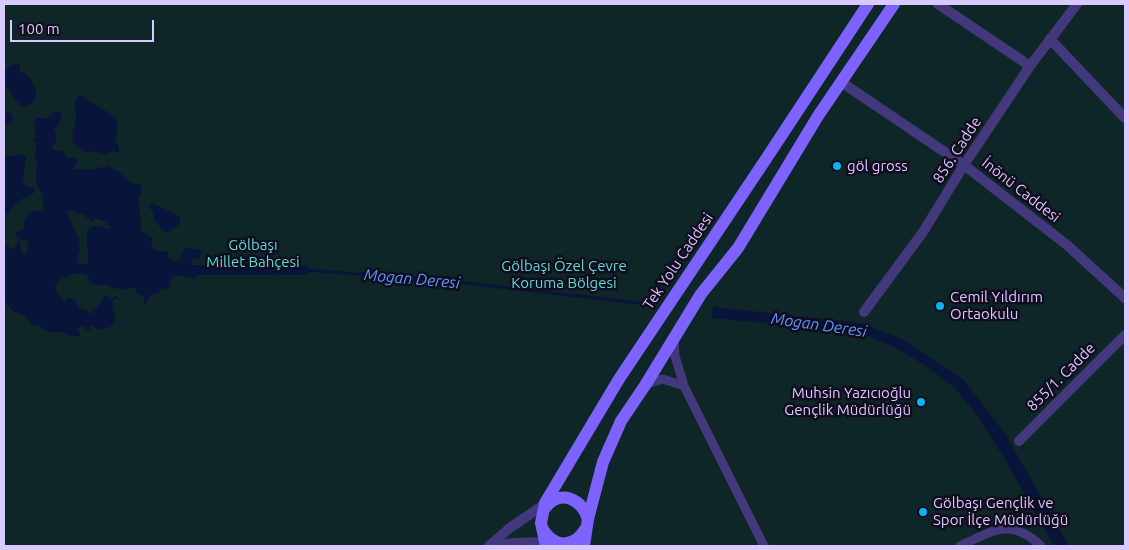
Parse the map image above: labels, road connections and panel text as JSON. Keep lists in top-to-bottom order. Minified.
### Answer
{"streets":{"main road":["Tek Yolu Caddesi"],"street":["856. Cadde","İnönü Caddesi","855/1. Cadde"]},"crossings":[["856. Cadde","İnönü Caddesi"]],"water":["Mogan Deresi"],"parks":["Gölbaşı Millet Bahçesi","Gölbaşı Özel Çevre Koruma Bölgesi"],"places":["göl gross","Cemil Yıldırım Ortaokulu","Muhsin Yazıcıoğlu Gençlik Müdürlüğü","Gölbaşı Gençlik ve Spor İlçe Müdürlüğü"],"scale_bar":"100 m"}
